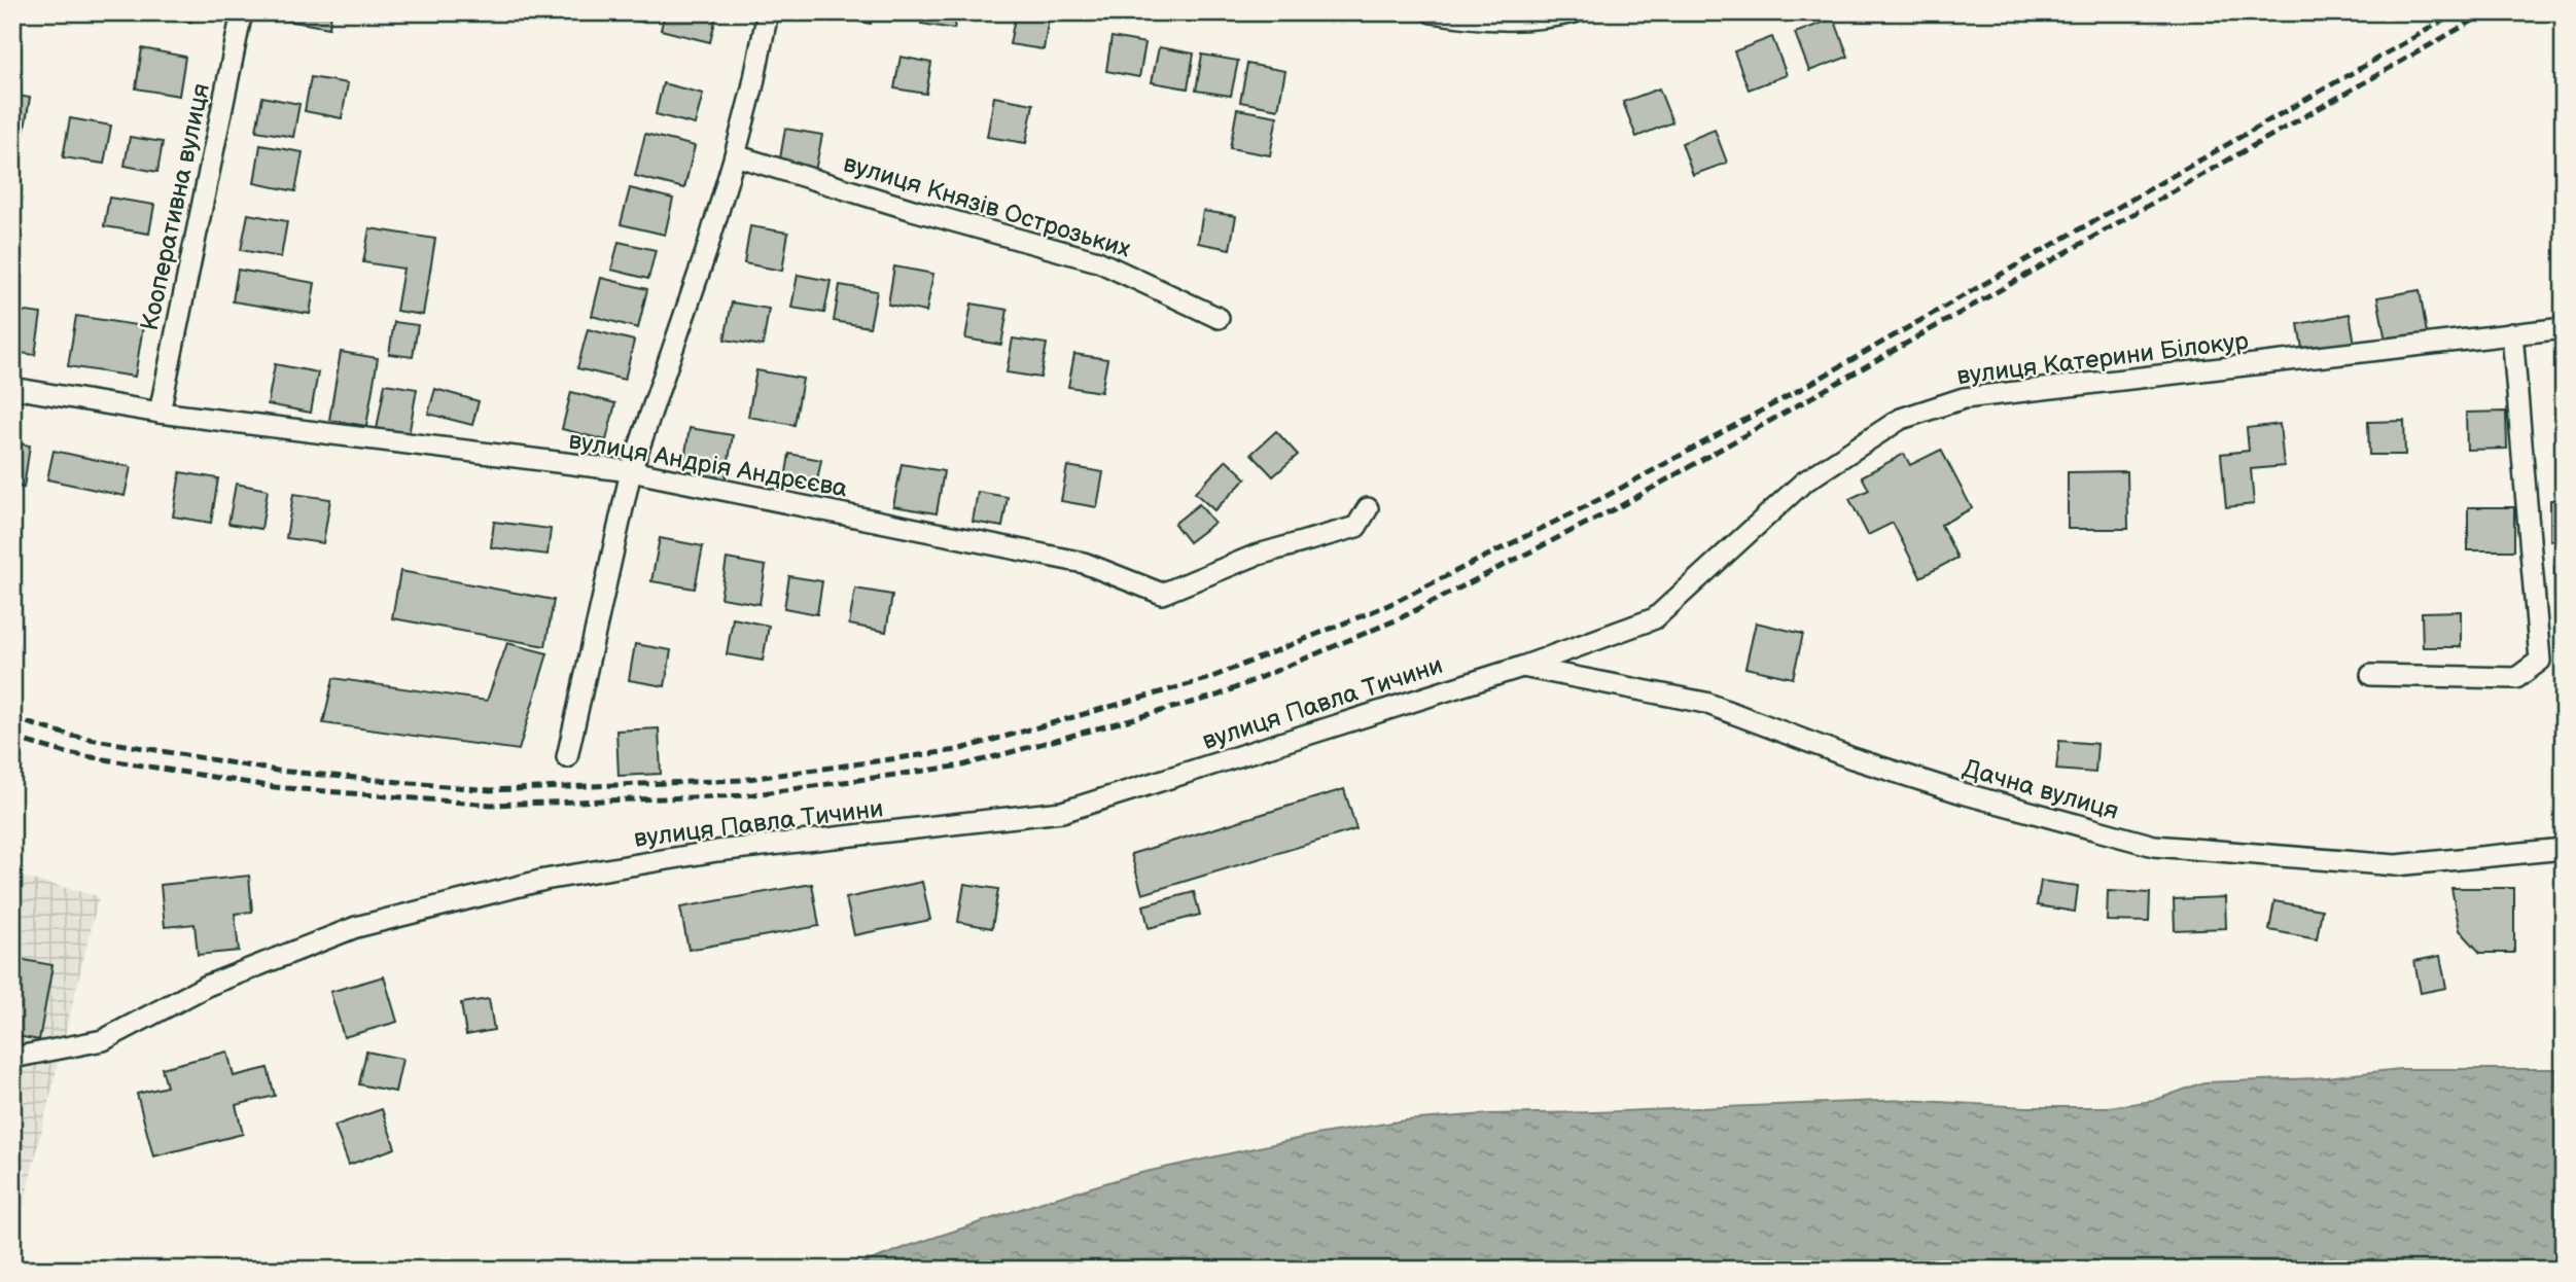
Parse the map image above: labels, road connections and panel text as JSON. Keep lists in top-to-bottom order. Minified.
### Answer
{"streets":{"street":["вулиця Князів Острозьких","Кооперативна вулиця","вулиця Катерини Білокур","вулиця Андрія Андрєєва","вулиця Павла Тичини","Дачна вулиця"]},"crossings":[["Кооперативна вулиця","вулиця Андрія Андрєєва"],["вулиця Катерини Білокур","вулиця Павла Тичини"],["вулиця Катерини Білокур","Дачна вулиця"],["вулиця Павла Тичини","Дачна вулиця"]]}
